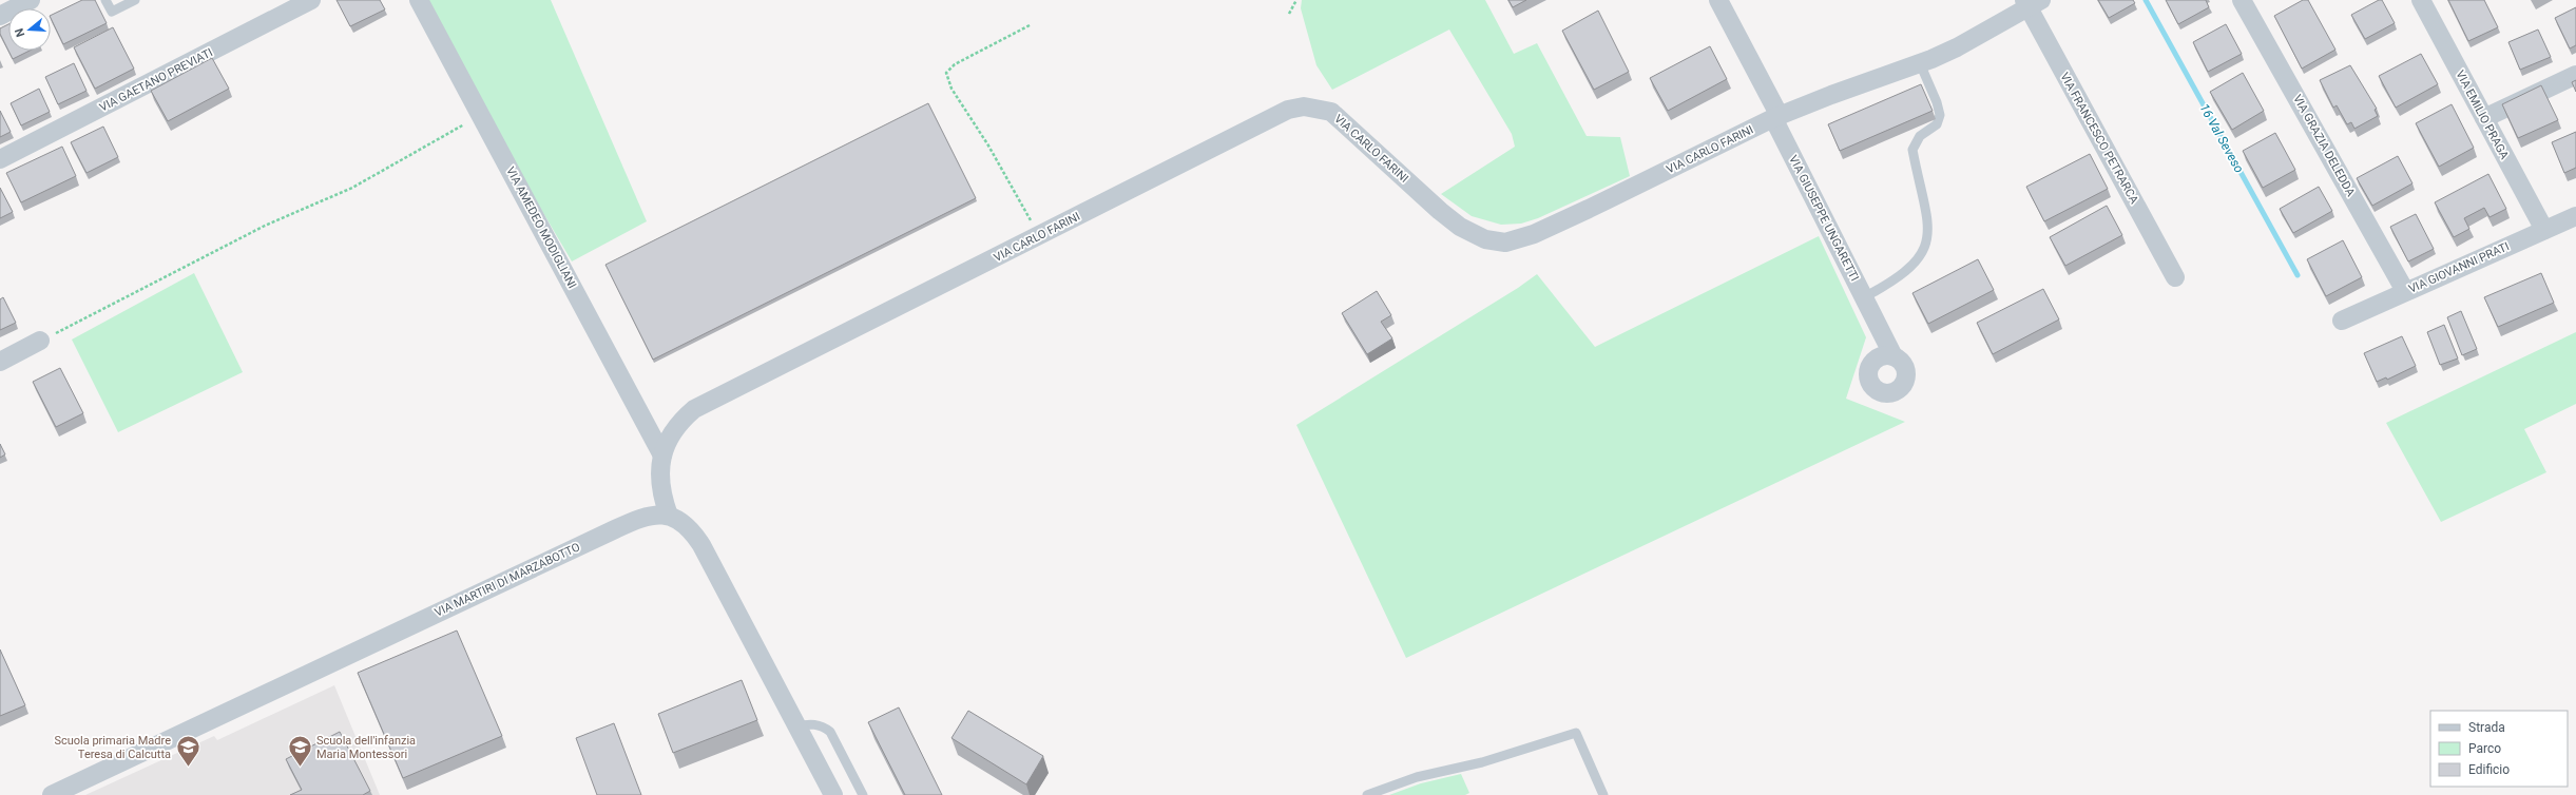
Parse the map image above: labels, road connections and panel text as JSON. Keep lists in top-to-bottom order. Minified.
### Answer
{"streets":{"street":["VIA GAETANO PREVIATI","VIA EMILIO PRAGA","VIA FRANCESCO PETRARCA","VIA GRAZIA DELEDDA","VIA CARLO FARINI","VIA GIUSEPPE UNGARETTI","VIA AMEDEO MODIGLIANI","VIA GIOVANNI PRATI","VIA MARTIRI DI MARZABOTTO"]},"crossings":[["VIA EMILIO PRAGA","VIA GIOVANNI PRATI"],["VIA FRANCESCO PETRARCA","VIA CARLO FARINI"],["VIA GRAZIA DELEDDA","VIA GIOVANNI PRATI"],["VIA CARLO FARINI","VIA GIUSEPPE UNGARETTI"],["VIA CARLO FARINI","VIA AMEDEO MODIGLIANI"],["VIA CARLO FARINI","VIA MARTIRI DI MARZABOTTO"]],"water":["16 Val Seveso"],"places":{"school or university":["Scuola primaria Madre Teresa di Calcutta","Scuola dell'infanzia Maria Montessori"]},"legend":["Strada","Parco","Edificio"],"north":"left"}
